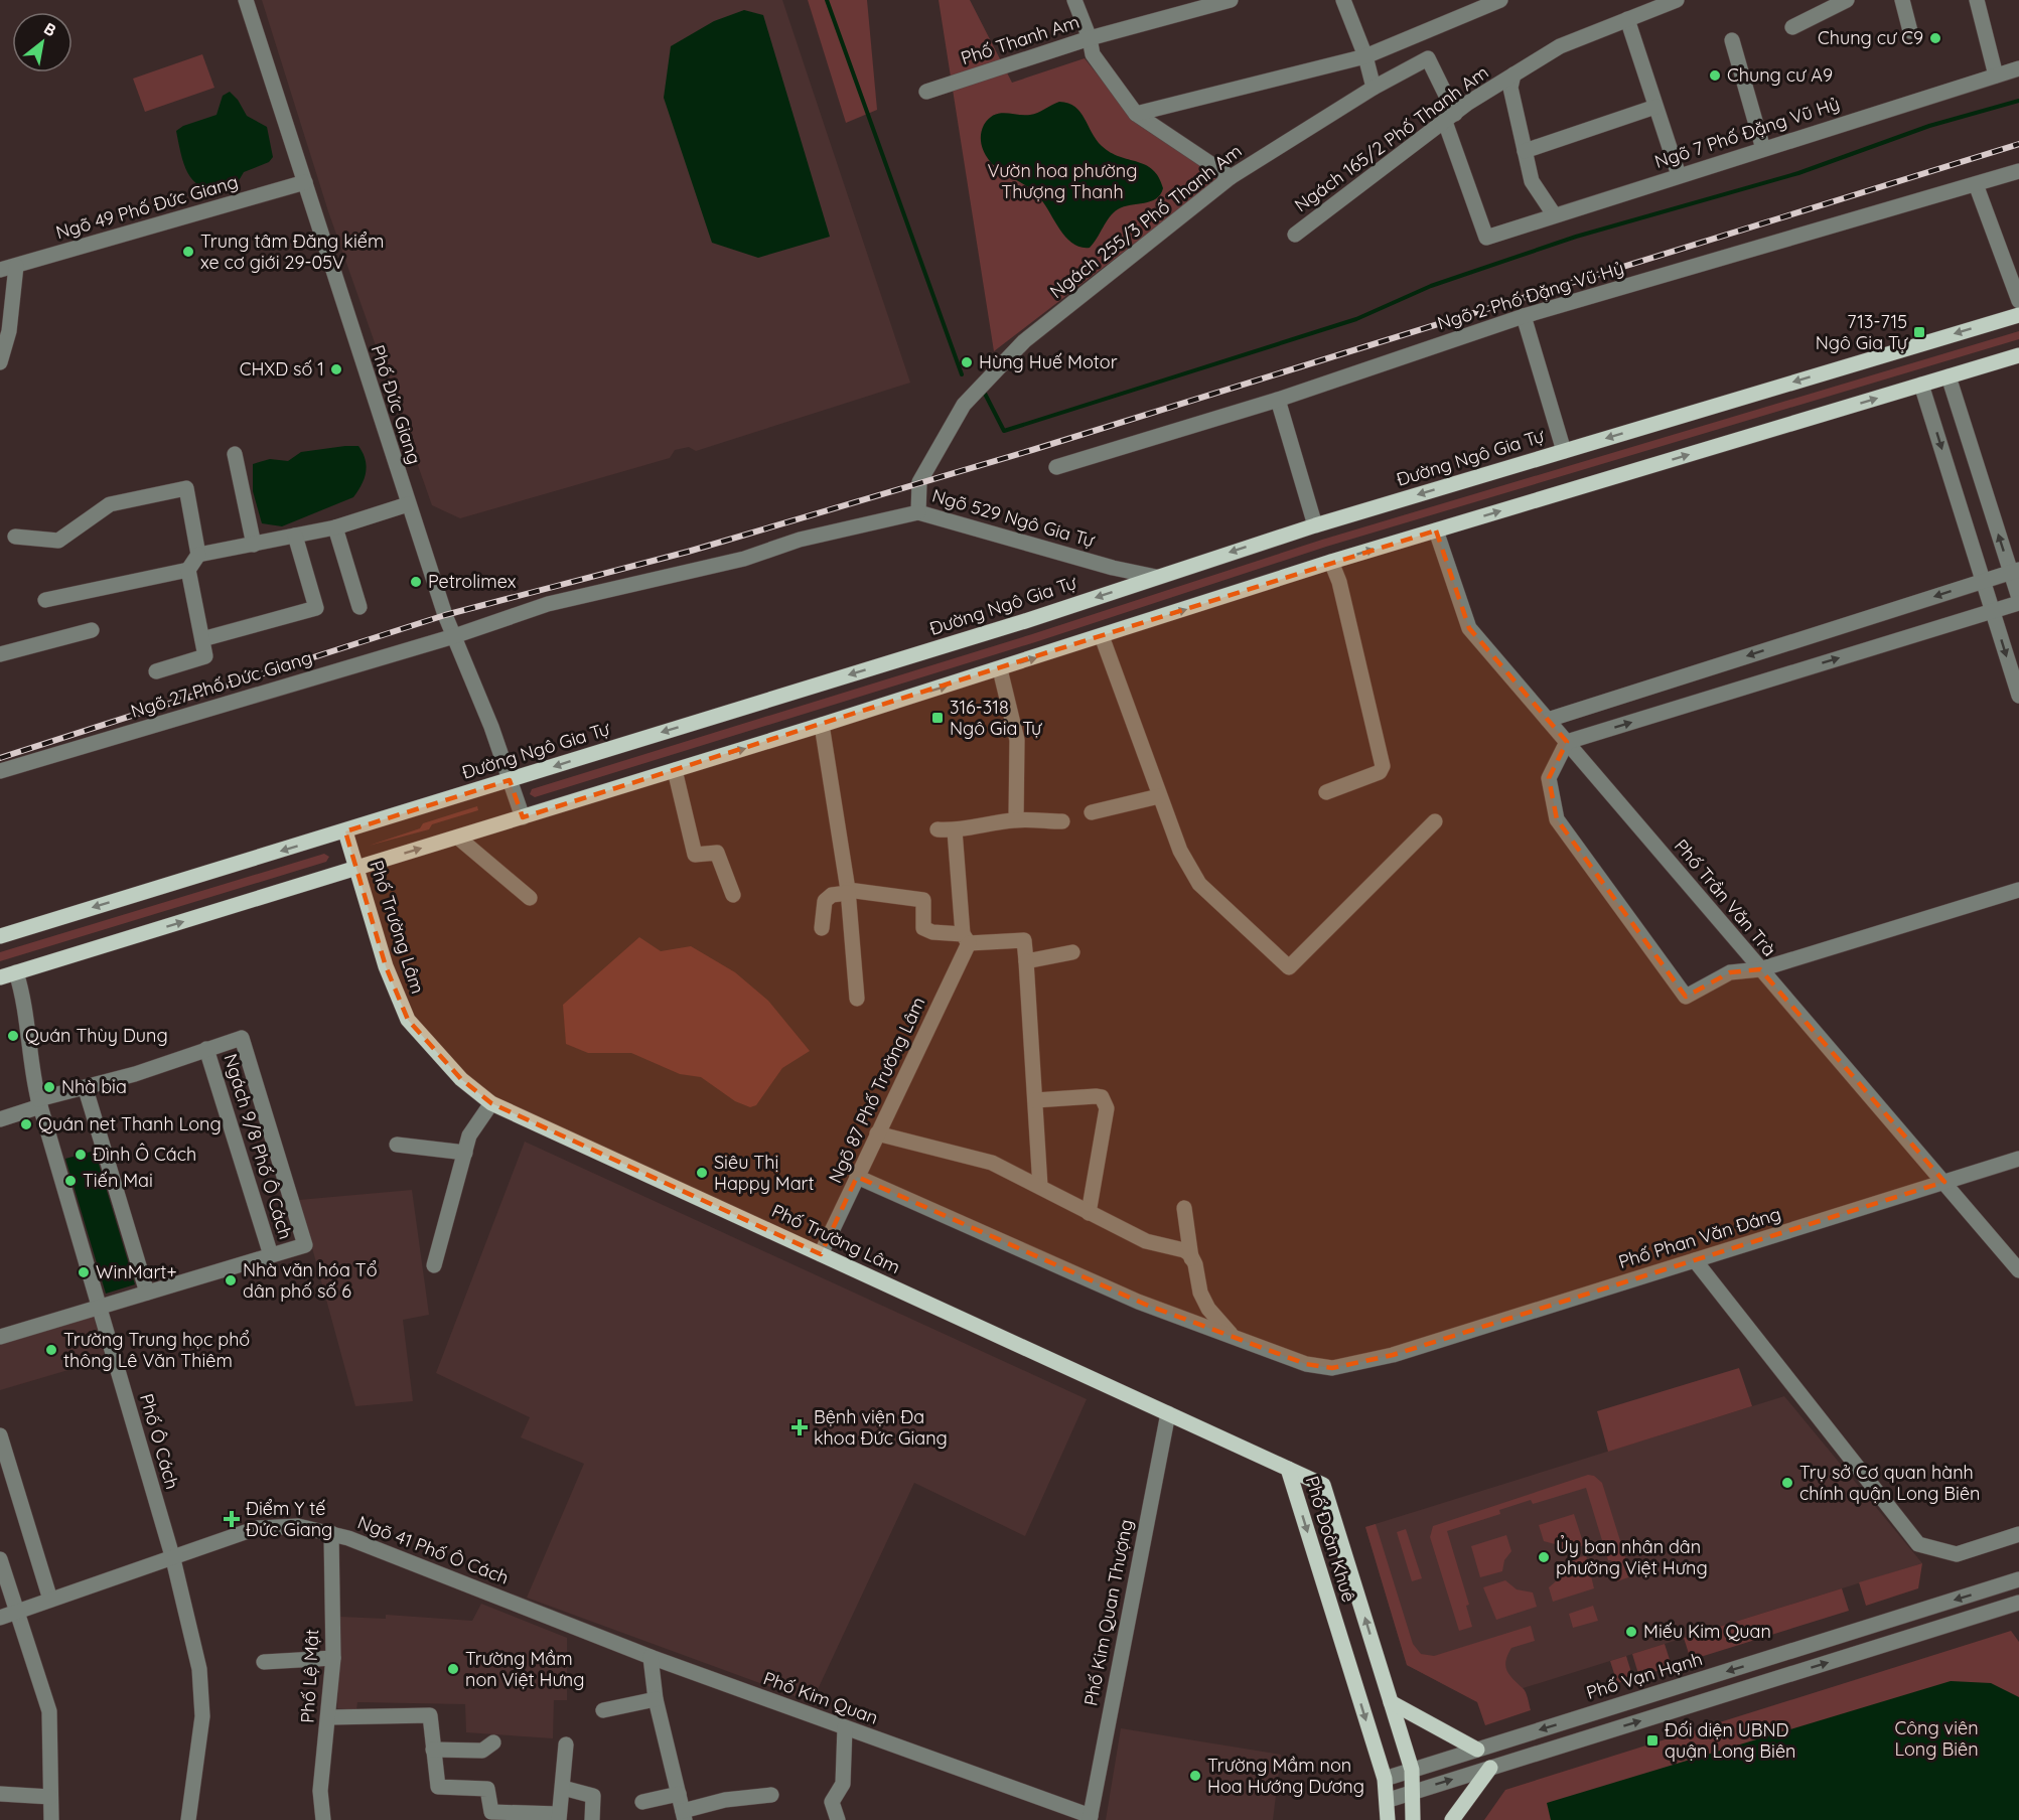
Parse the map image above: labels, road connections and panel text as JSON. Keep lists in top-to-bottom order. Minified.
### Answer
{"streets":{"main road":["Đường Ngô Gia Tự","Phố Trường Lâm","Phố Đoàn Khuê"],"street":["Phố Thanh Am","Ngõ 7 Phố Đặng Vũ Hỷ","Ngách 165/2 Phố Thanh Am","Ngõ 49 Phố Đức Giang","Ngách 255/3 Phố Thanh Am","Ngõ 2 Phố Đặng Vũ Hỷ","Phố Đức Giang","Ngõ 529 Ngô Gia Tự","Ngõ 27 Phố Đức Giang","Phố Trần Văn Trà","Ngõ 87 Phố Trường Lâm","Ngách 9/8 Phố Ô Cách","Phố Phan Văn Đáng","Phố Ô Cách","Ngõ 41 Phố Ô Cách","Phố Kim Quan Thượng","Phố Lệ Mật","Phố Vạn Hạnh","Phố Kim Quan"]},"crossings":[["Ngõ 7 Phố Đặng Vũ Hỷ","Ngách 165/2 Phố Thanh Am"],["Ngõ 7 Phố Đặng Vũ Hỷ","Ngách 255/3 Phố Thanh Am"],["Ngách 165/2 Phố Thanh Am","Ngách 255/3 Phố Thanh Am"],["Ngõ 49 Phố Đức Giang","Phố Đức Giang"],["Ngách 255/3 Phố Thanh Am","Ngõ 529 Ngô Gia Tự"],["Phố Đức Giang","Đường Ngô Gia Tự"],["Phố Đức Giang","Ngõ 27 Phố Đức Giang"],["Đường Ngô Gia Tự","Ngõ 529 Ngô Gia Tự"],["Đường Ngô Gia Tự","Phố Trường Lâm"],["Ngõ 529 Ngô Gia Tự","Ngõ 27 Phố Đức Giang"],["Phố Trần Văn Trà","Phố Phan Văn Đáng"],["Phố Trường Lâm","Ngõ 87 Phố Trường Lâm"],["Phố Trường Lâm","Phố Đoàn Khuê"],["Phố Trường Lâm","Phố Kim Quan Thượng"],["Ngõ 87 Phố Trường Lâm","Phố Phan Văn Đáng"],["Phố Ô Cách","Ngõ 41 Phố Ô Cách"],["Phố Đoàn Khuê","Phố Vạn Hạnh"],["Ngõ 41 Phố Ô Cách","Phố Lệ Mật"],["Ngõ 41 Phố Ô Cách","Phố Kim Quan"],["Phố Kim Quan Thượng","Phố Kim Quan"]],"parks":["Vườn hoa phường Thượng Thanh","Công viên Long Biên"],"places":{"other":["Chung cư C9","Chung cư A9","Trung tâm Đăng kiểm xe cơ giới 29-05V","Hùng Huế Motor","CHXD số 1","Petrolimex","Quán Thùy Dung","Nhà bia","Quán net Thanh Long","Đình Ô Cách","Siêu Thị Happy Mart","Tiến Mai","WinMart+","Nhà văn hóa Tổ dân phố số 6","Trường Trung học phổ thông Lê Văn Thiêm","Trụ sở Cơ quan hành chính quận Long Biên","Ủy ban nhân dân phường Việt Hưng","Miếu Kim Quan","Trường Mầm non Việt Hưng","Trường Mầm non Hoa Hướng Dương"],"transit":["713-715 Ngô Gia Tự","316-318 Ngô Gia Tự","Đối diện UBND quận Long Biên"],"health":["Bệnh viện Đa khoa Đức Giang","Điểm Y tế Đức Giang"]},"north":"top right"}
